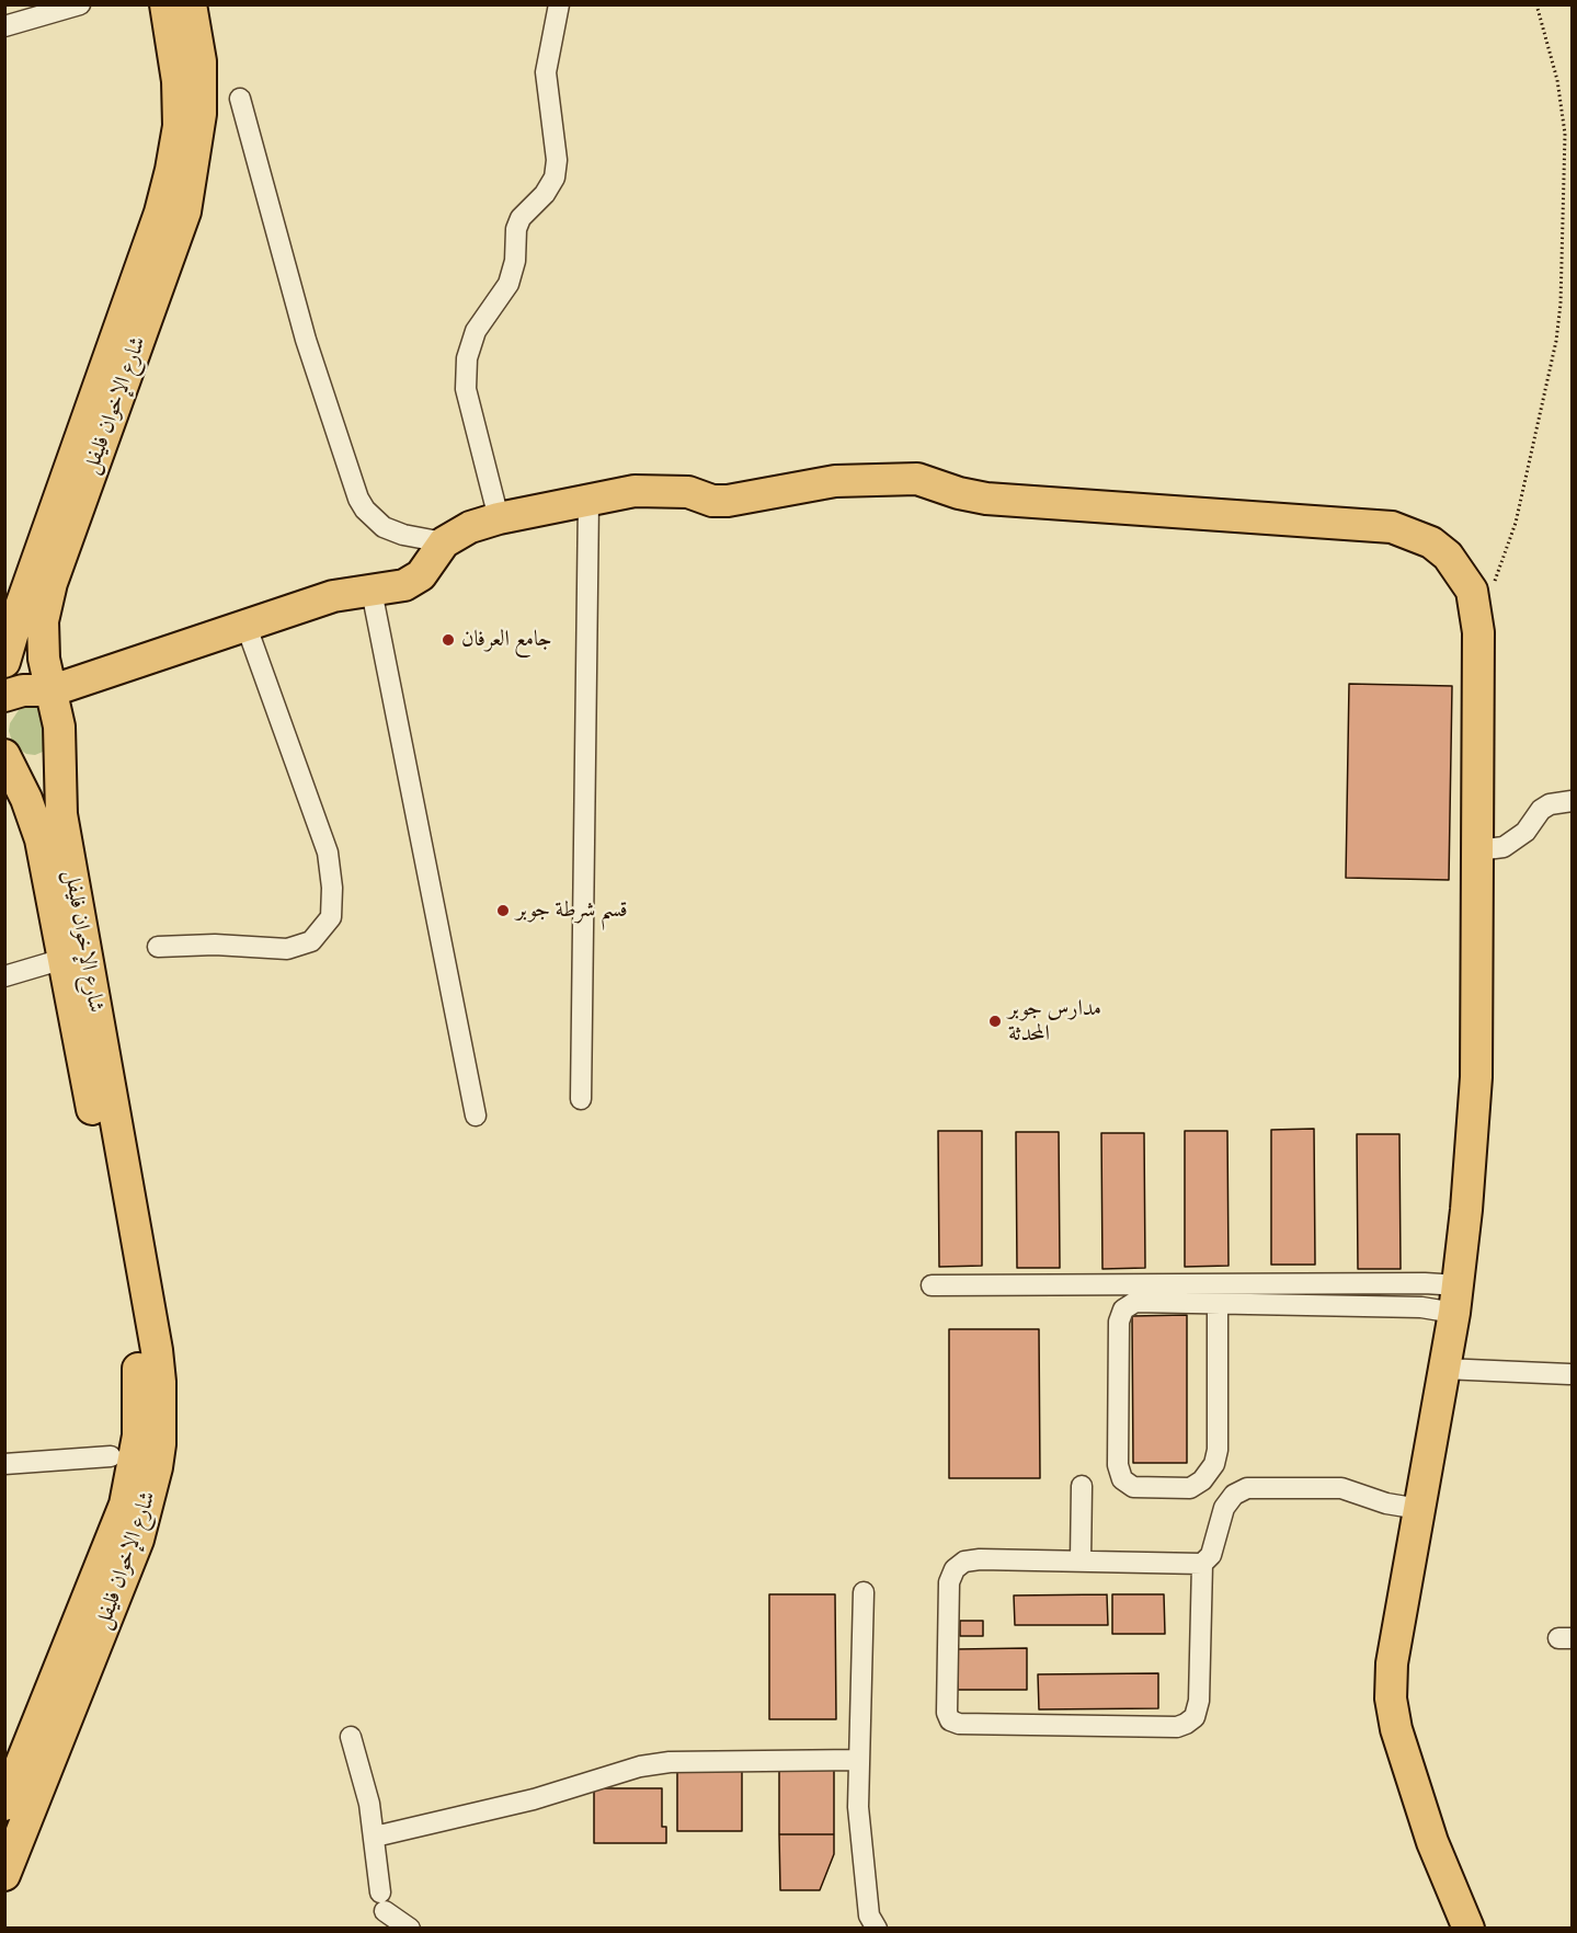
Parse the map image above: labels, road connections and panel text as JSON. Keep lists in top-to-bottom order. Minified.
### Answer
{"streets":{"main road":["شارع الإخوان فليفل"]},"places":["جامع العرفان","قسم شرطة جوبر","مدارس جوبر المحدثة"]}
